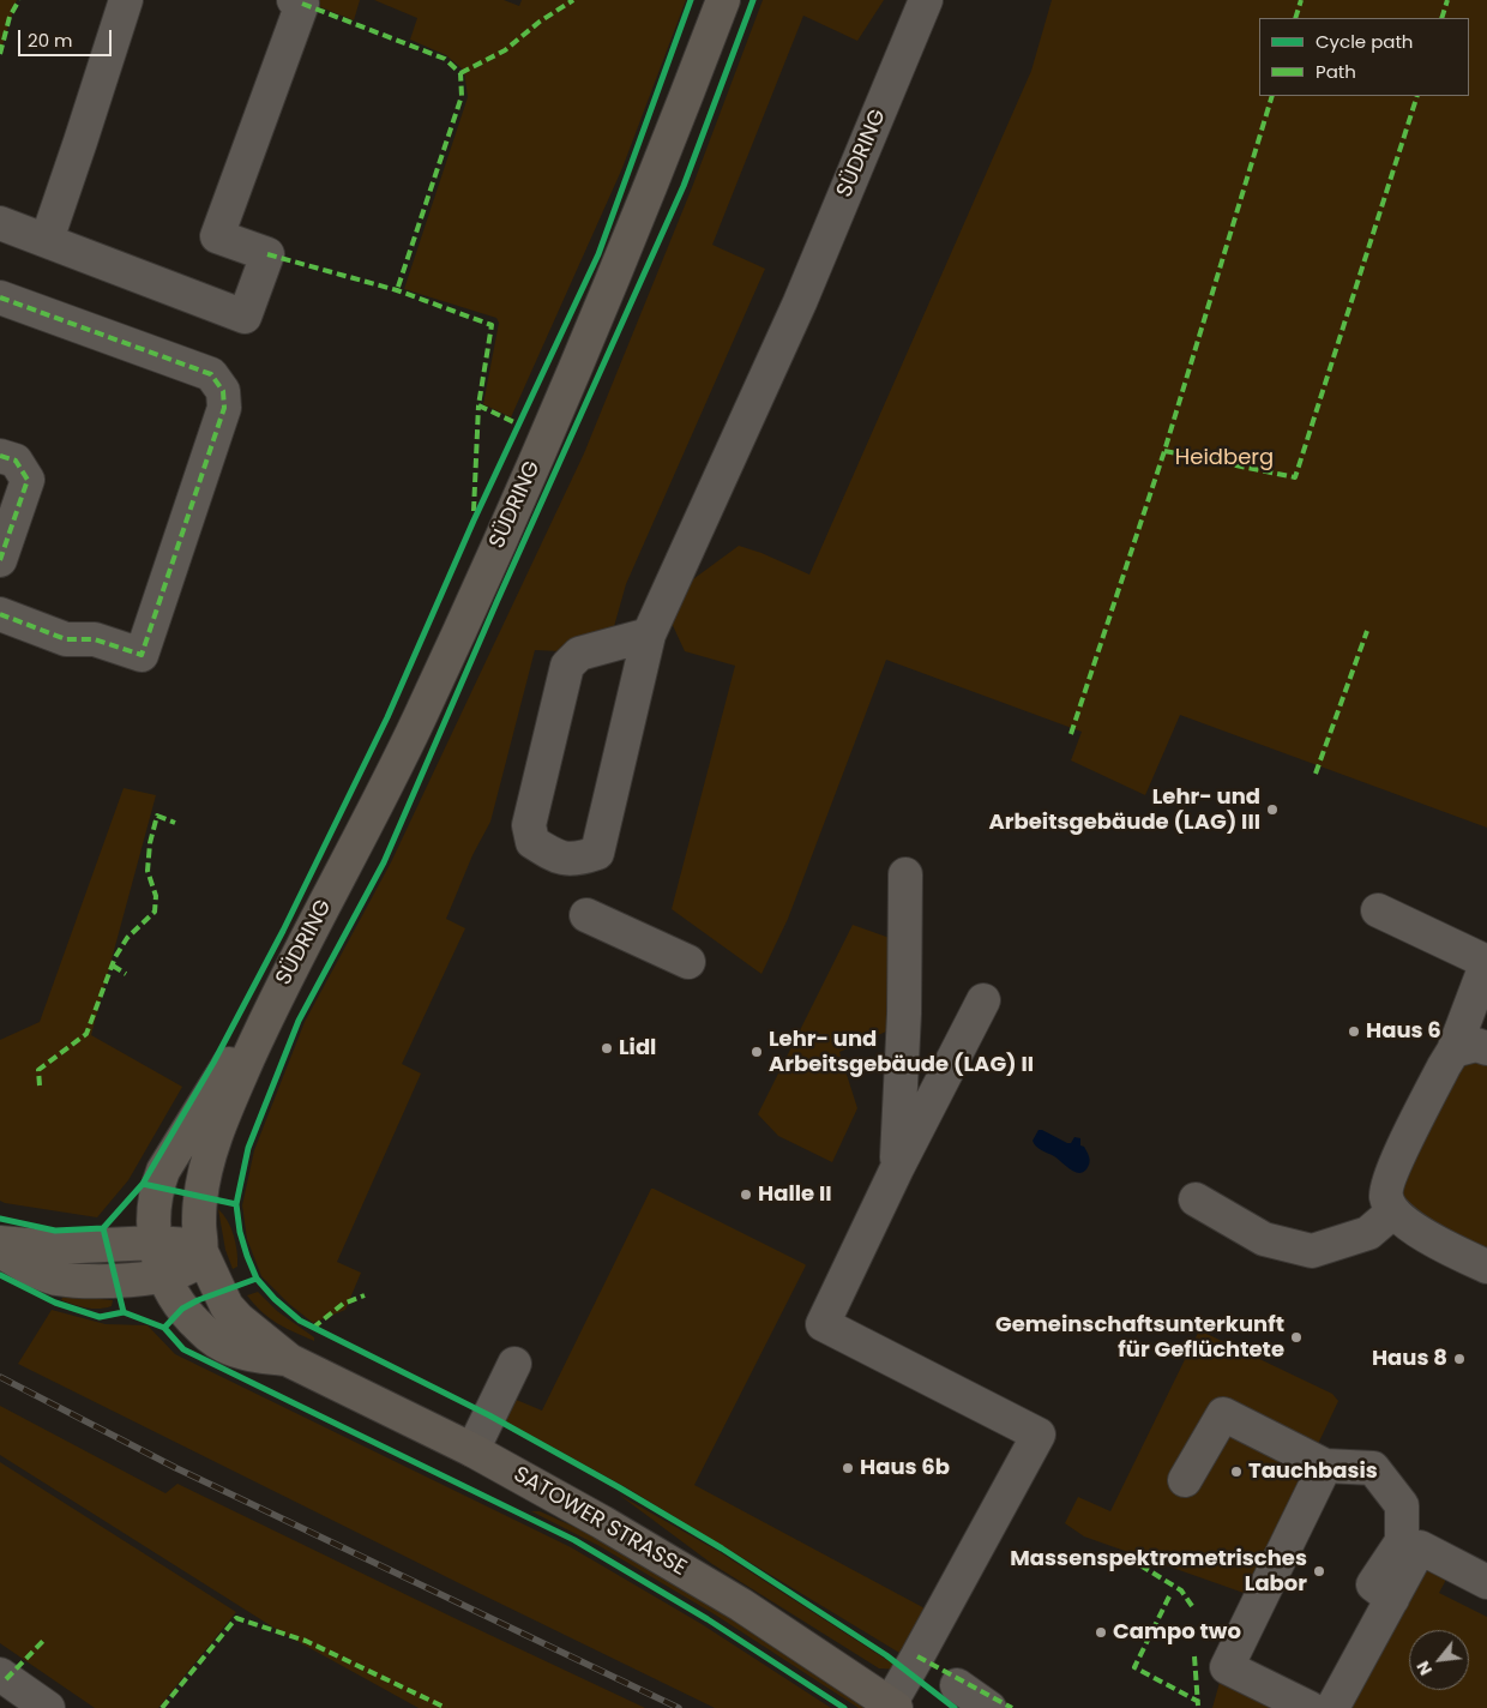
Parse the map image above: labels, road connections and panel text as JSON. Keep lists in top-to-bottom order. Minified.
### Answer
{"streets":{"main road":["SÜDRING","SATOWER STRASSE"]},"crossings":[["SÜDRING","SATOWER STRASSE"]],"parks":["Heidberg"],"places":["Lehr- und Arbeitsgebäude (LAG) III","Haus 6","Lidl","Lehr- und Arbeitsgebäude (LAG) II","Halle II","Gemeinschaftsunterkunft für Geflüchtete","Haus 8","Haus 6b","Tauchbasis","Massenspektrometrisches Labor","Campo two"],"legend":["Cycle path","Path"],"scale_bar":"20 m","north":"bottom left"}
